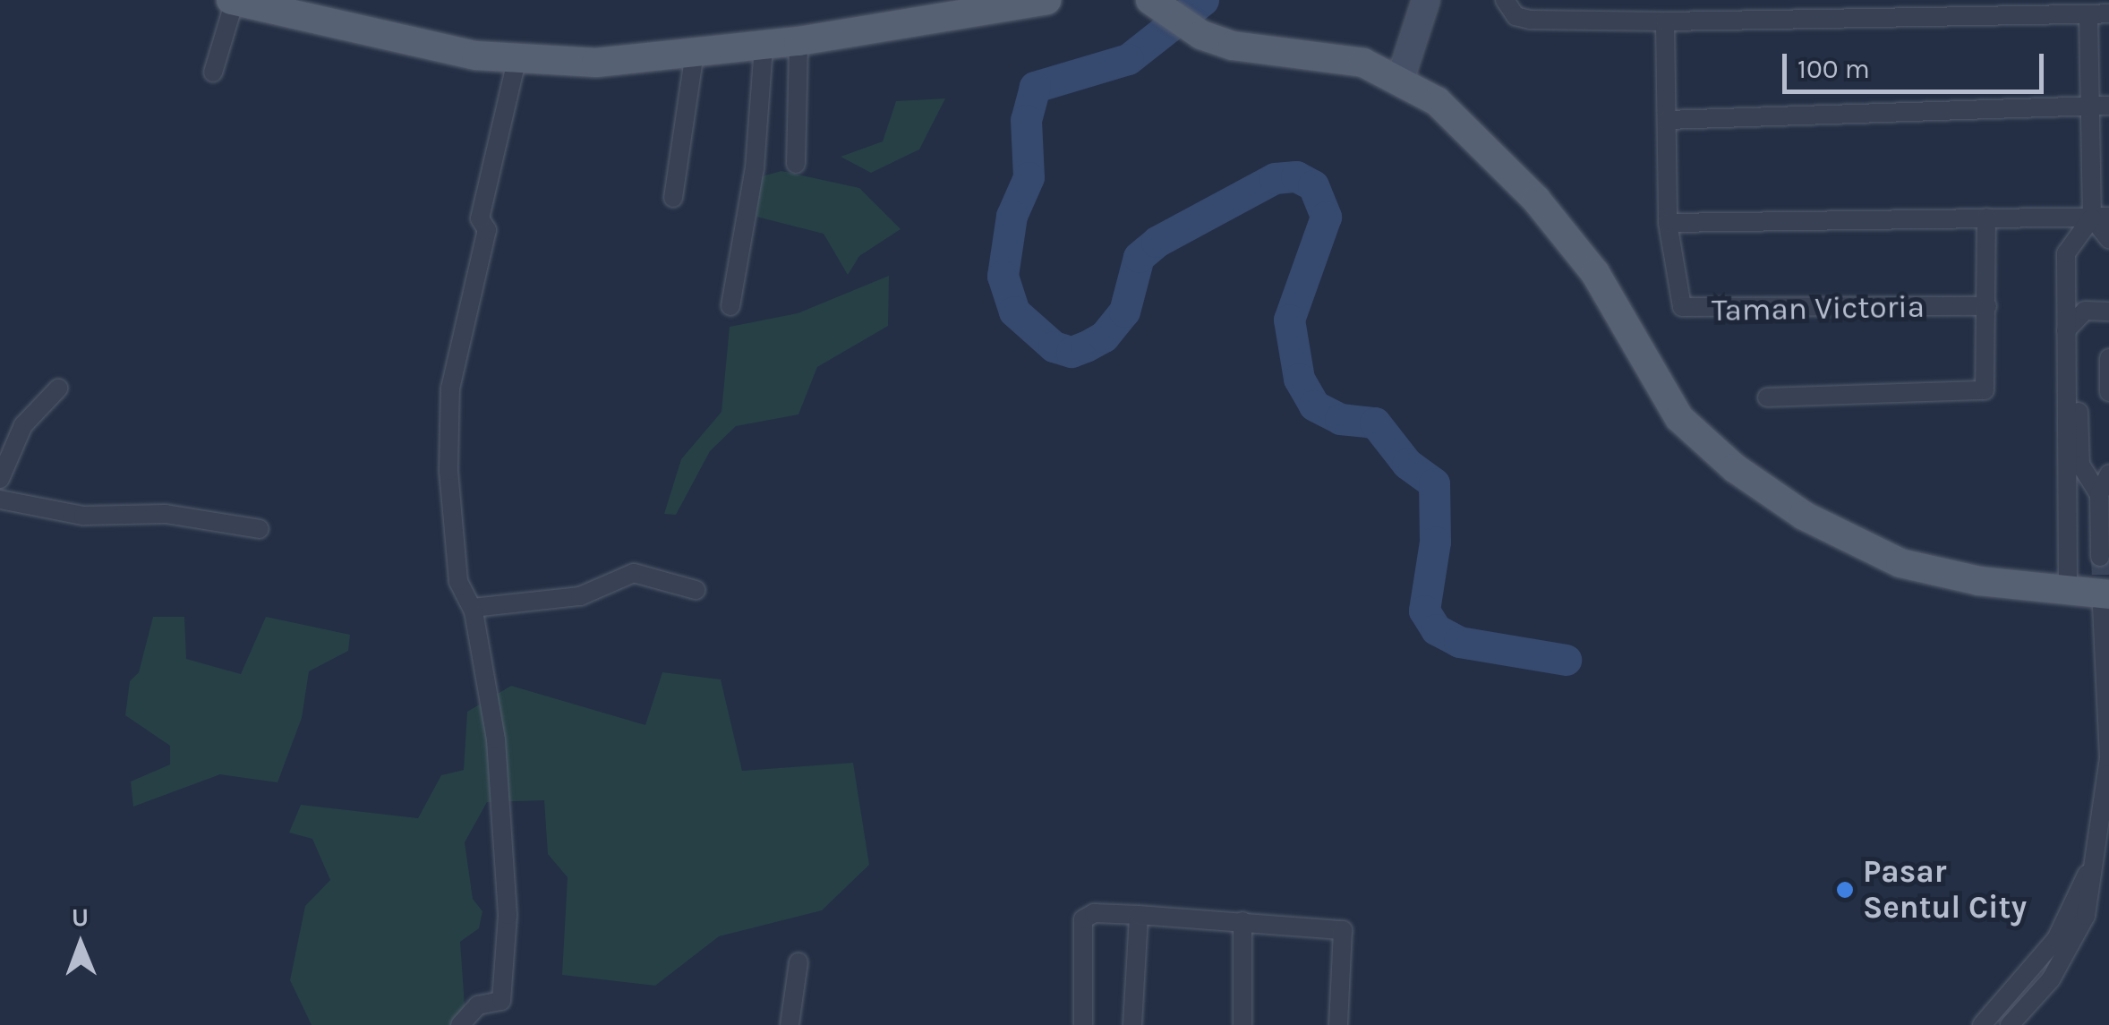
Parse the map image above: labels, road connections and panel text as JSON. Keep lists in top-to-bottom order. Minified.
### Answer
{"streets":{"street":["Taman Victoria"]},"places":["Pasar Sentul City"],"scale_bar":"100 m","north":"top"}
